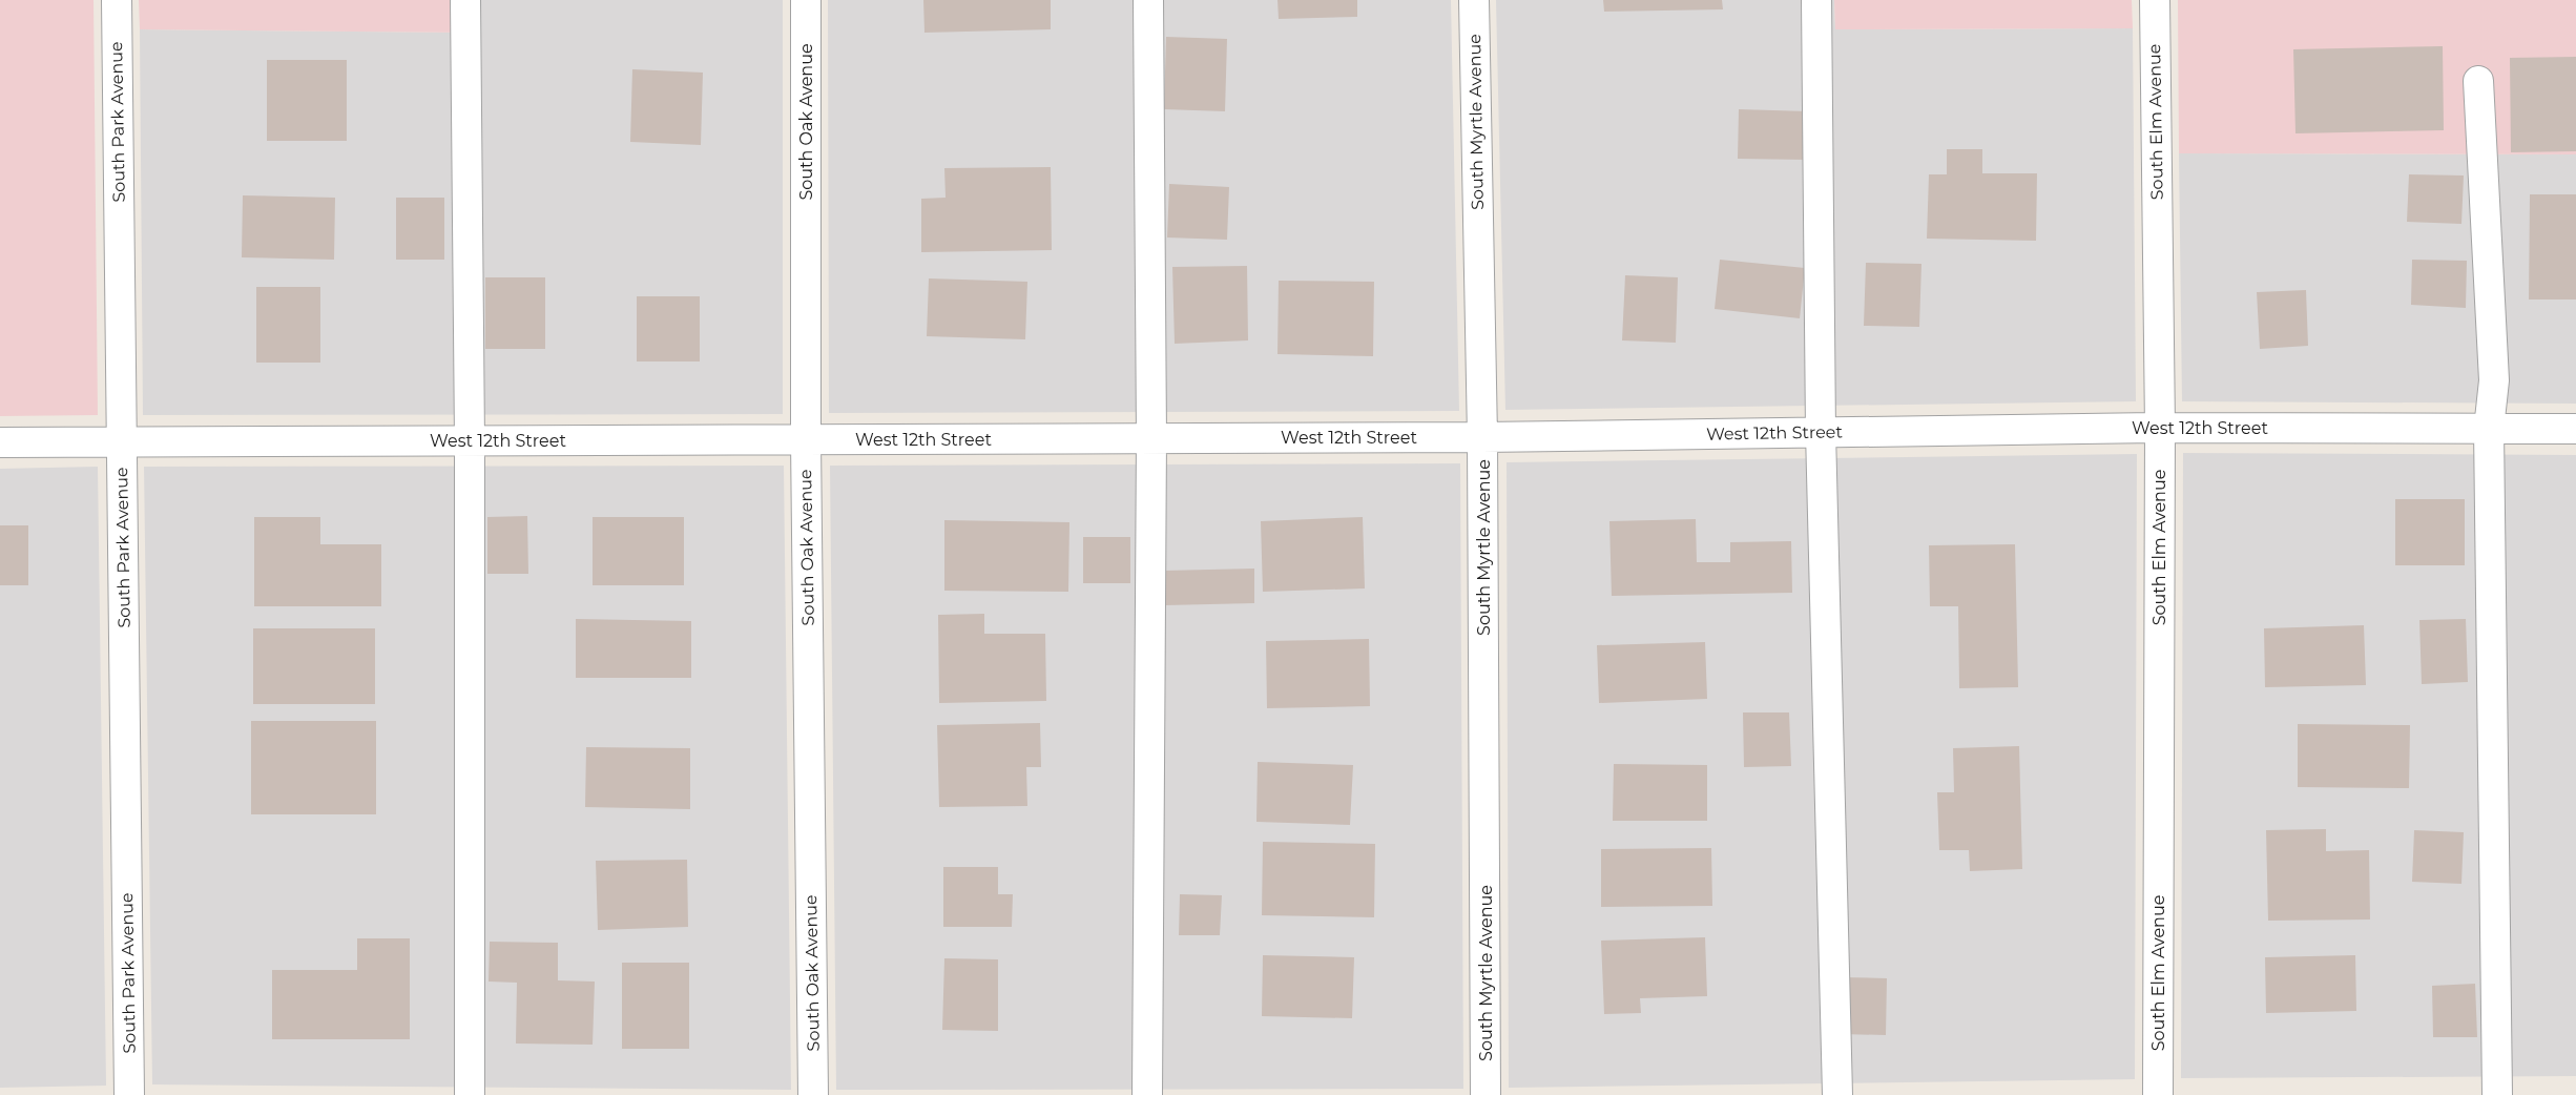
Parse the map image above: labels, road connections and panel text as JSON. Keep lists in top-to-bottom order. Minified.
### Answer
{"streets":{"street":["South Park Avenue","South Oak Avenue","South Myrtle Avenue","South Elm Avenue","West 12th Street"]},"crossings":[["South Park Avenue","West 12th Street"],["South Oak Avenue","West 12th Street"],["South Myrtle Avenue","West 12th Street"],["South Elm Avenue","West 12th Street"]]}
